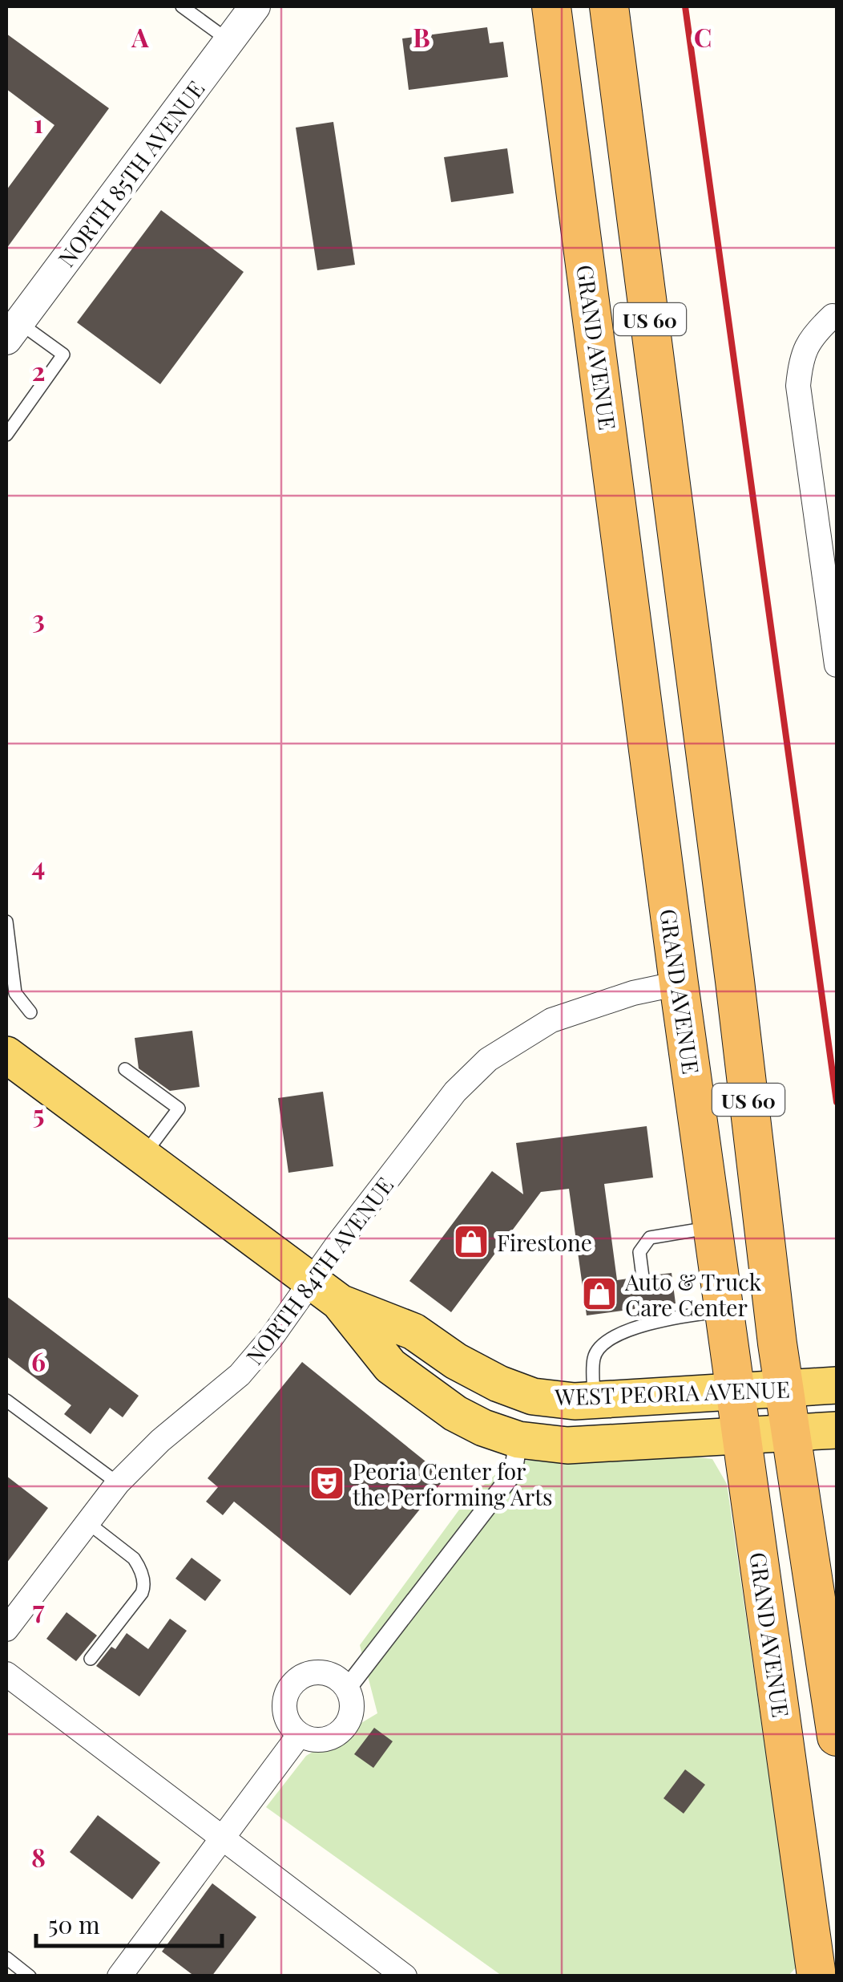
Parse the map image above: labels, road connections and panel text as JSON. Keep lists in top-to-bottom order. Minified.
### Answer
{"streets":{"highway":["US 60","GRAND AVENUE"],"main road":["WEST PEORIA AVENUE"],"street":["NORTH 85TH AVENUE","NORTH 84TH AVENUE"]},"crossings":[["US 60","WEST PEORIA AVENUE"],["GRAND AVENUE","NORTH 84TH AVENUE"],["GRAND AVENUE","WEST PEORIA AVENUE"],["NORTH 84TH AVENUE","WEST PEORIA AVENUE"]],"places":{"shop":["Firestone","Auto & Truck Care Center"],"theatre":["Peoria Center for the Performing Arts"]},"scale_bar":"50 m","grid":{"columns":["A","B","C"],"rows":["1","2","3","4","5","6","7","8"]}}
